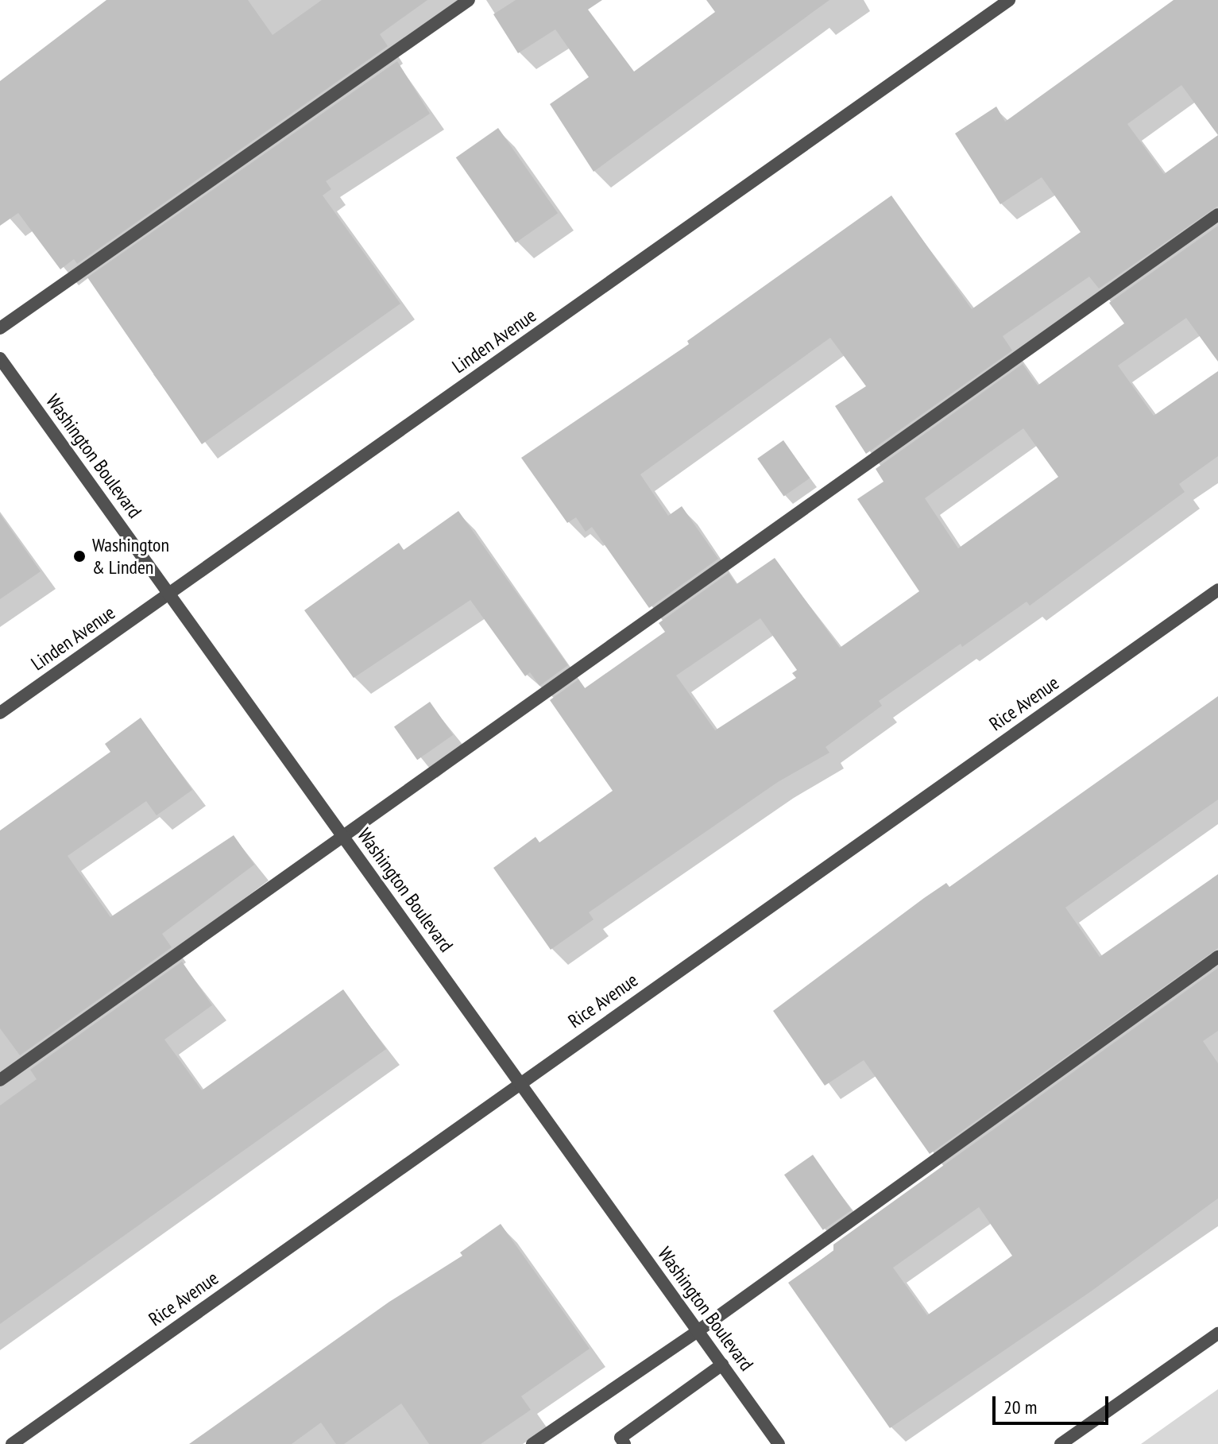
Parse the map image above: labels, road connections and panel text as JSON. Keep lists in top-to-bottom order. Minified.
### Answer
{"streets":{"street":["Linden Avenue","Washington Boulevard","Rice Avenue"]},"crossings":[["Linden Avenue","Washington Boulevard"],["Washington Boulevard","Rice Avenue"]],"places":["Washington & Linden"],"scale_bar":"20 m"}
